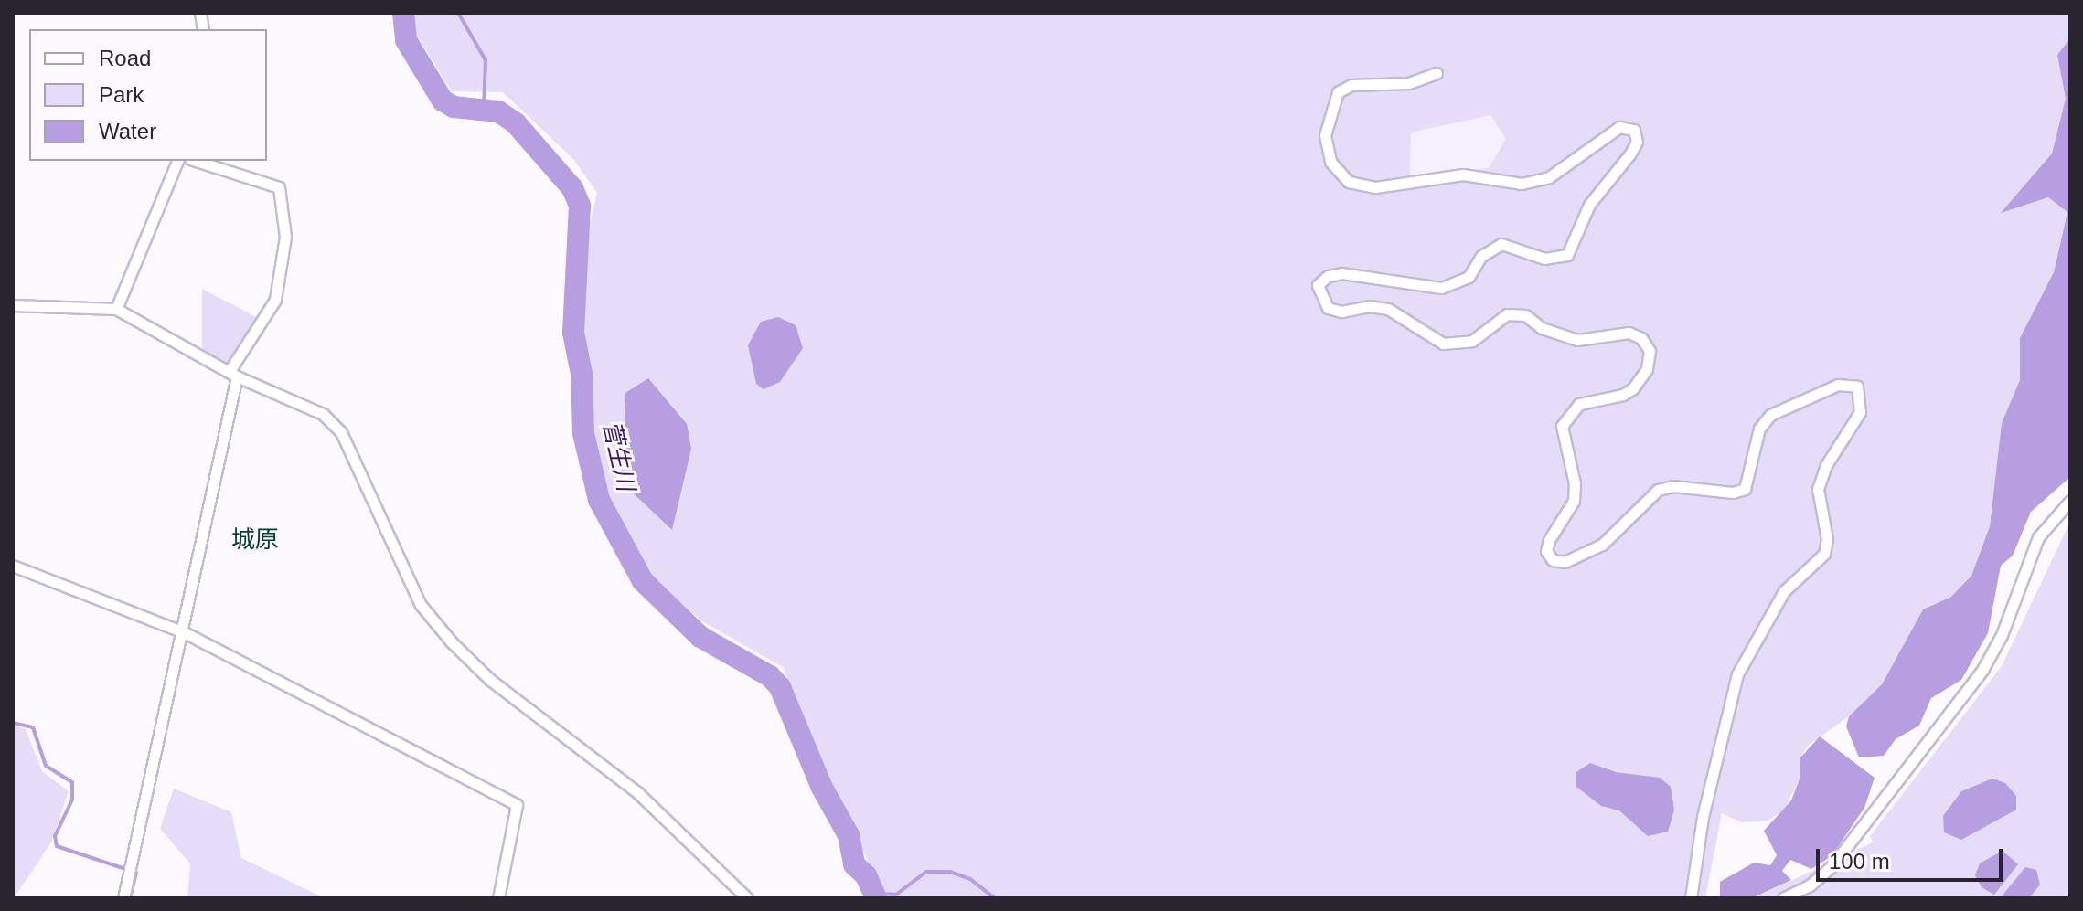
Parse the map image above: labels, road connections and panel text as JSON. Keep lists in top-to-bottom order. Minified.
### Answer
{"districts":["城原"],"water":["菅生川"],"legend":["Road","Park","Water"],"scale_bar":"100 m"}
